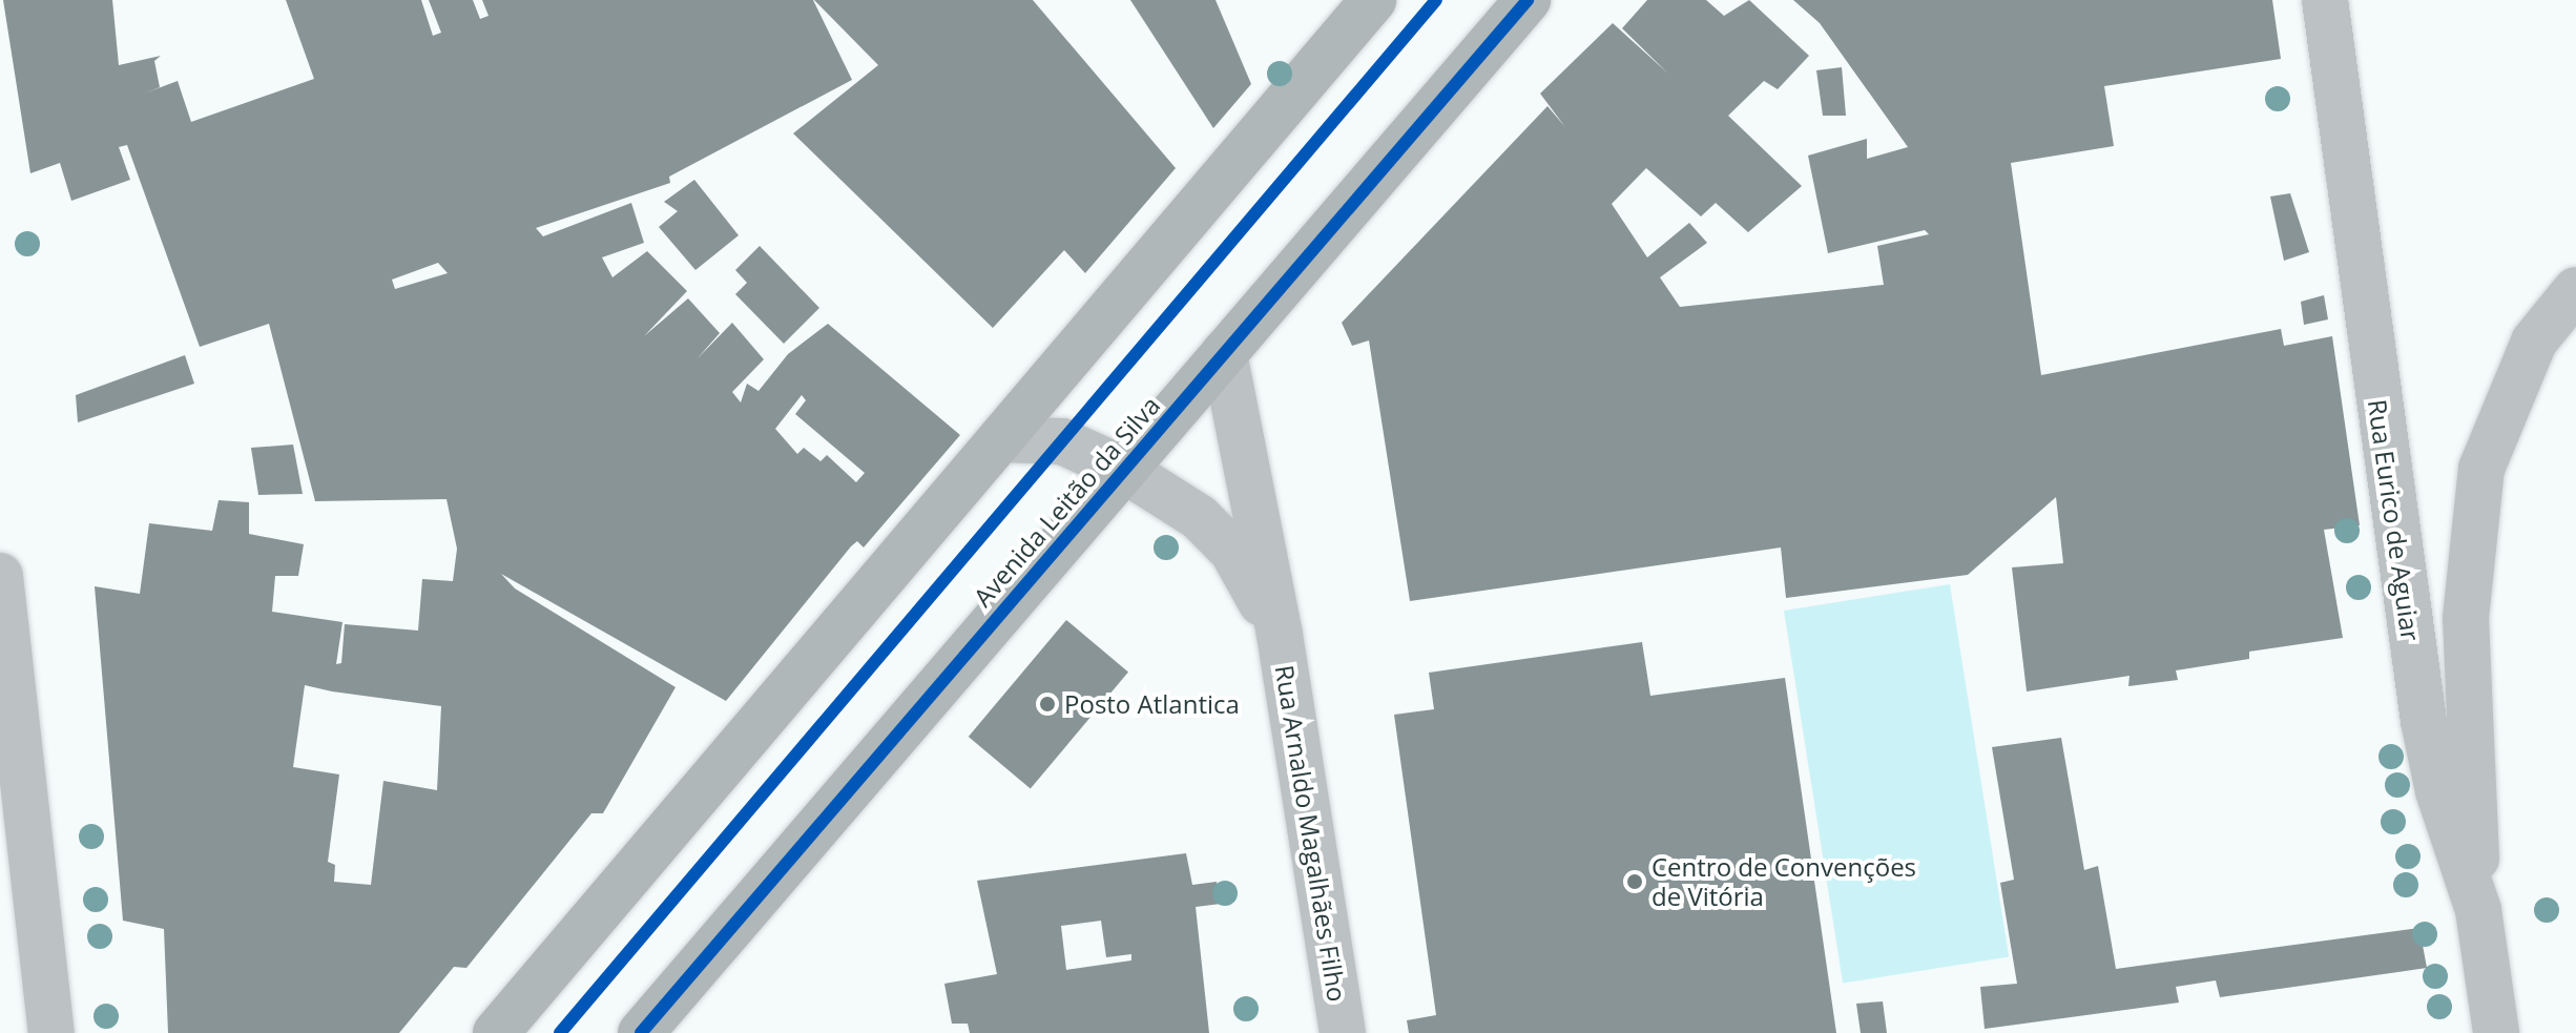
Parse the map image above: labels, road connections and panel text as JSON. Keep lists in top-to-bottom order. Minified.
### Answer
{"streets":{"street":["Avenida Leitão da Silva","Rua Eurico de Aguiar","Rua Arnaldo Magalhães Filho"]},"crossings":[["Avenida Leitão da Silva","Rua Arnaldo Magalhães Filho"]],"places":["Posto Atlantica","Centro de Convenções de Vitória"]}
